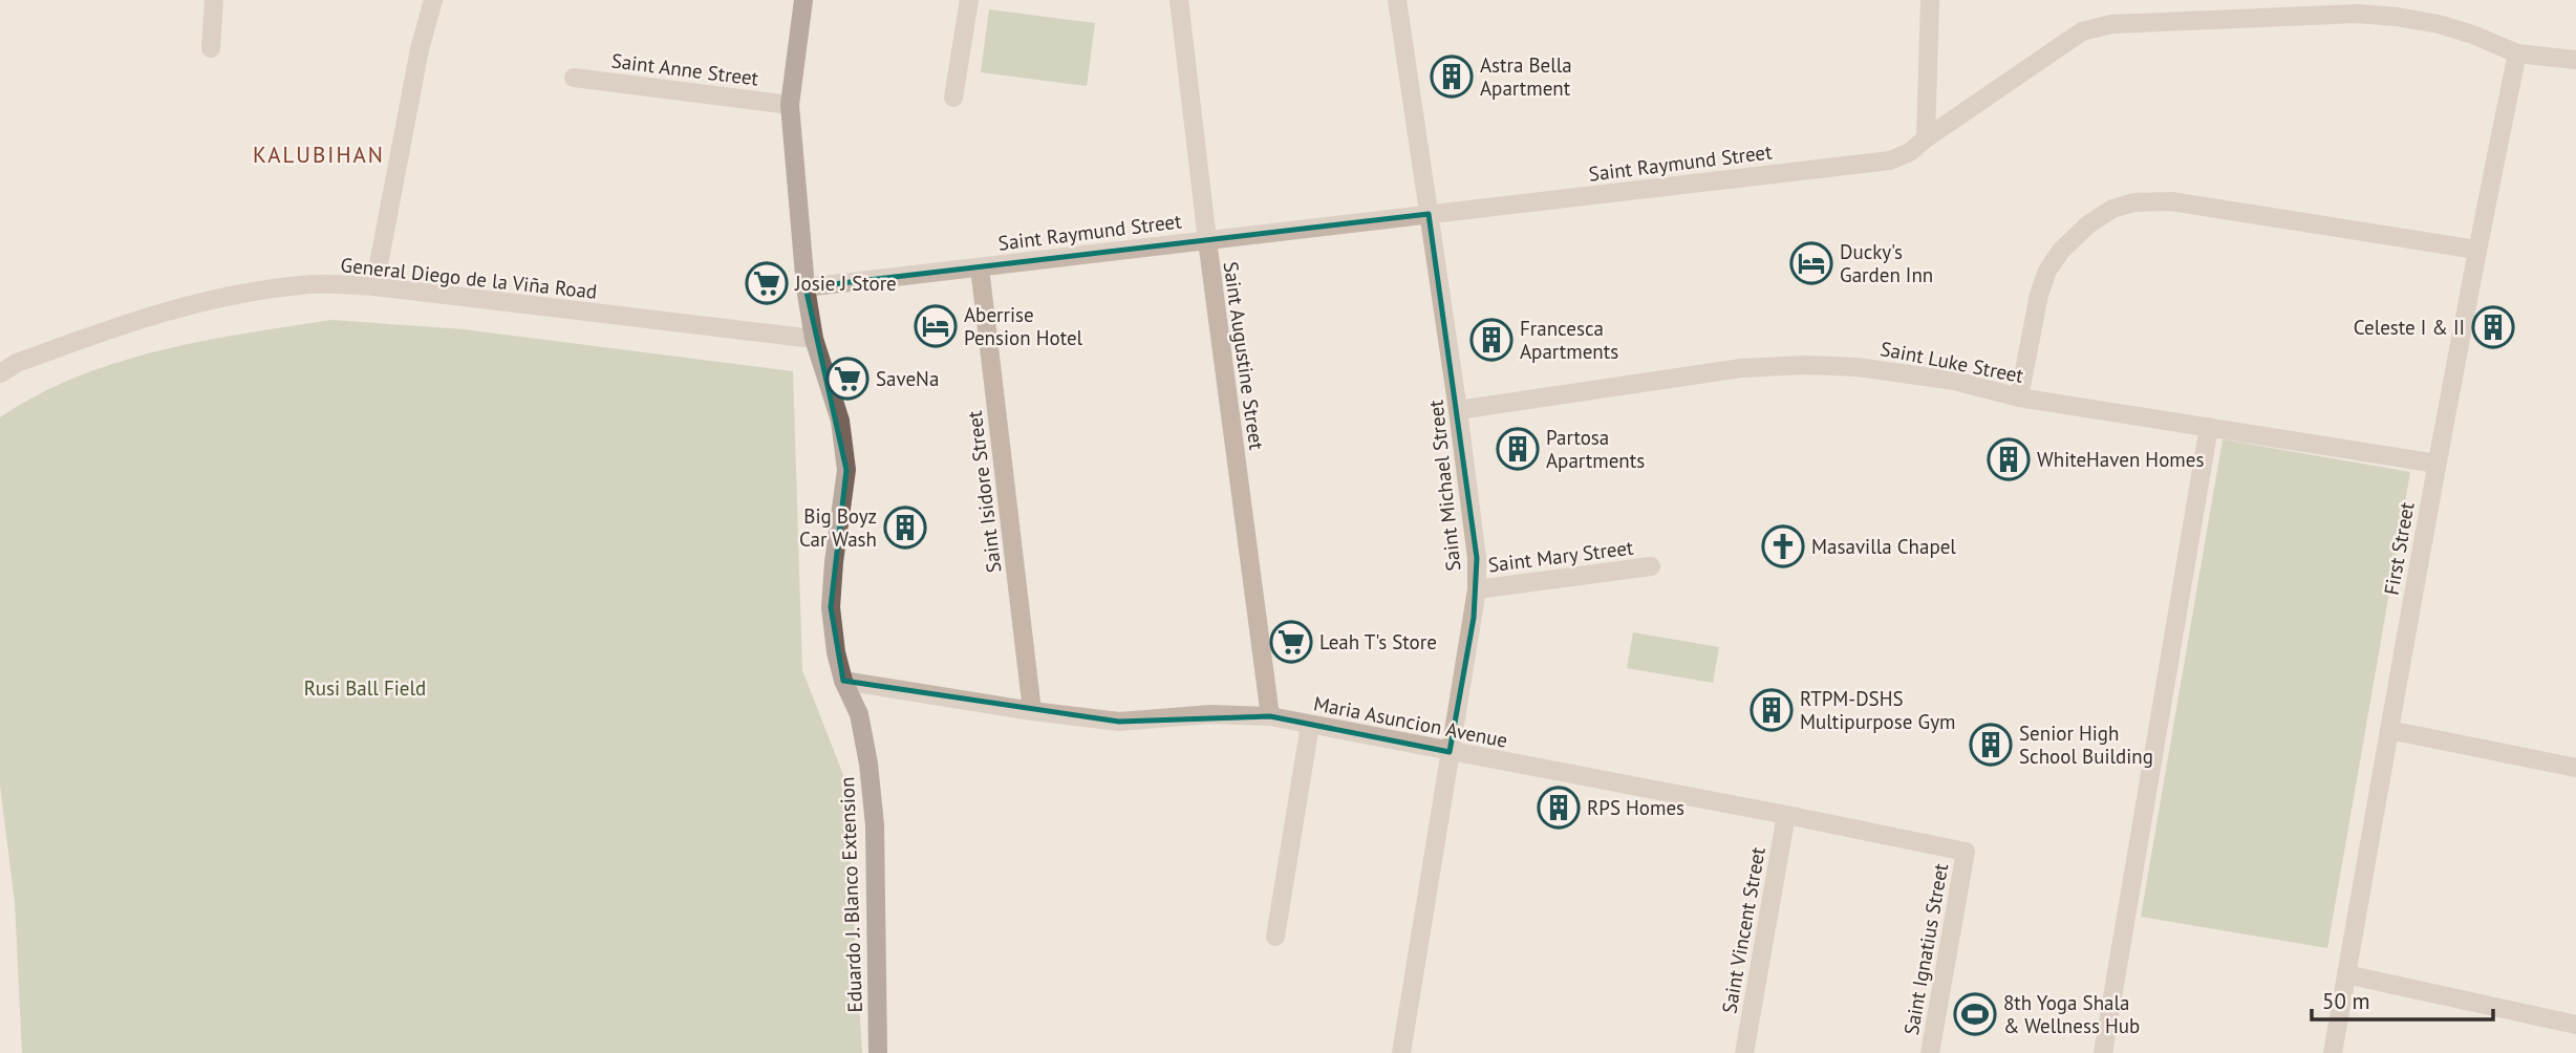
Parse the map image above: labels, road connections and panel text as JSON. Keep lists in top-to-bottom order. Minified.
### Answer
{"streets":{"main road":["Eduardo J. Blanco Extension"],"street":["Saint Anne Street","Saint Raymund Street","General Diego de la Viña Road","Saint Augustine Street","Saint Luke Street","Saint Michael Street","Saint Isidore Street","First Street","Saint Mary Street","Maria Asuncion Avenue","Saint Vincent Street","Saint Ignatius Street"]},"crossings":[["Saint Anne Street","Eduardo J. Blanco Extension"],["Saint Raymund Street","Saint Augustine Street"],["Saint Raymund Street","Saint Michael Street"],["Saint Raymund Street","Saint Isidore Street"],["Saint Raymund Street","First Street"],["Saint Raymund Street","Eduardo J. Blanco Extension"],["General Diego de la Viña Road","Eduardo J. Blanco Extension"],["Saint Augustine Street","Maria Asuncion Avenue"],["Saint Luke Street","Saint Michael Street"],["Saint Luke Street","First Street"],["Saint Michael Street","Saint Mary Street"],["Saint Michael Street","Maria Asuncion Avenue"],["Saint Isidore Street","Maria Asuncion Avenue"],["Maria Asuncion Avenue","Eduardo J. Blanco Extension"],["Maria Asuncion Avenue","Saint Vincent Street"],["Maria Asuncion Avenue","Saint Ignatius Street"]],"districts":["KALUBIHAN"],"parks":["Rusi Ball Field"],"places":{"building":["Astra Bella Apartment","Celeste I & II","Francesca Apartments","Partosa Apartments","WhiteHaven Homes","Big Boyz Car Wash","RTPM-DSHS Multipurpose Gym","Senior High School Building","RPS Homes"],"hotel":["Ducky's Garden Inn","Aberrise Pension Hotel"],"supermarket":["Josie J Store","SaveNa","Leah T's Store"],"church":["Masavilla Chapel"],"sports":["8th Yoga Shala & Wellness Hub"]},"scale_bar":"50 m"}
